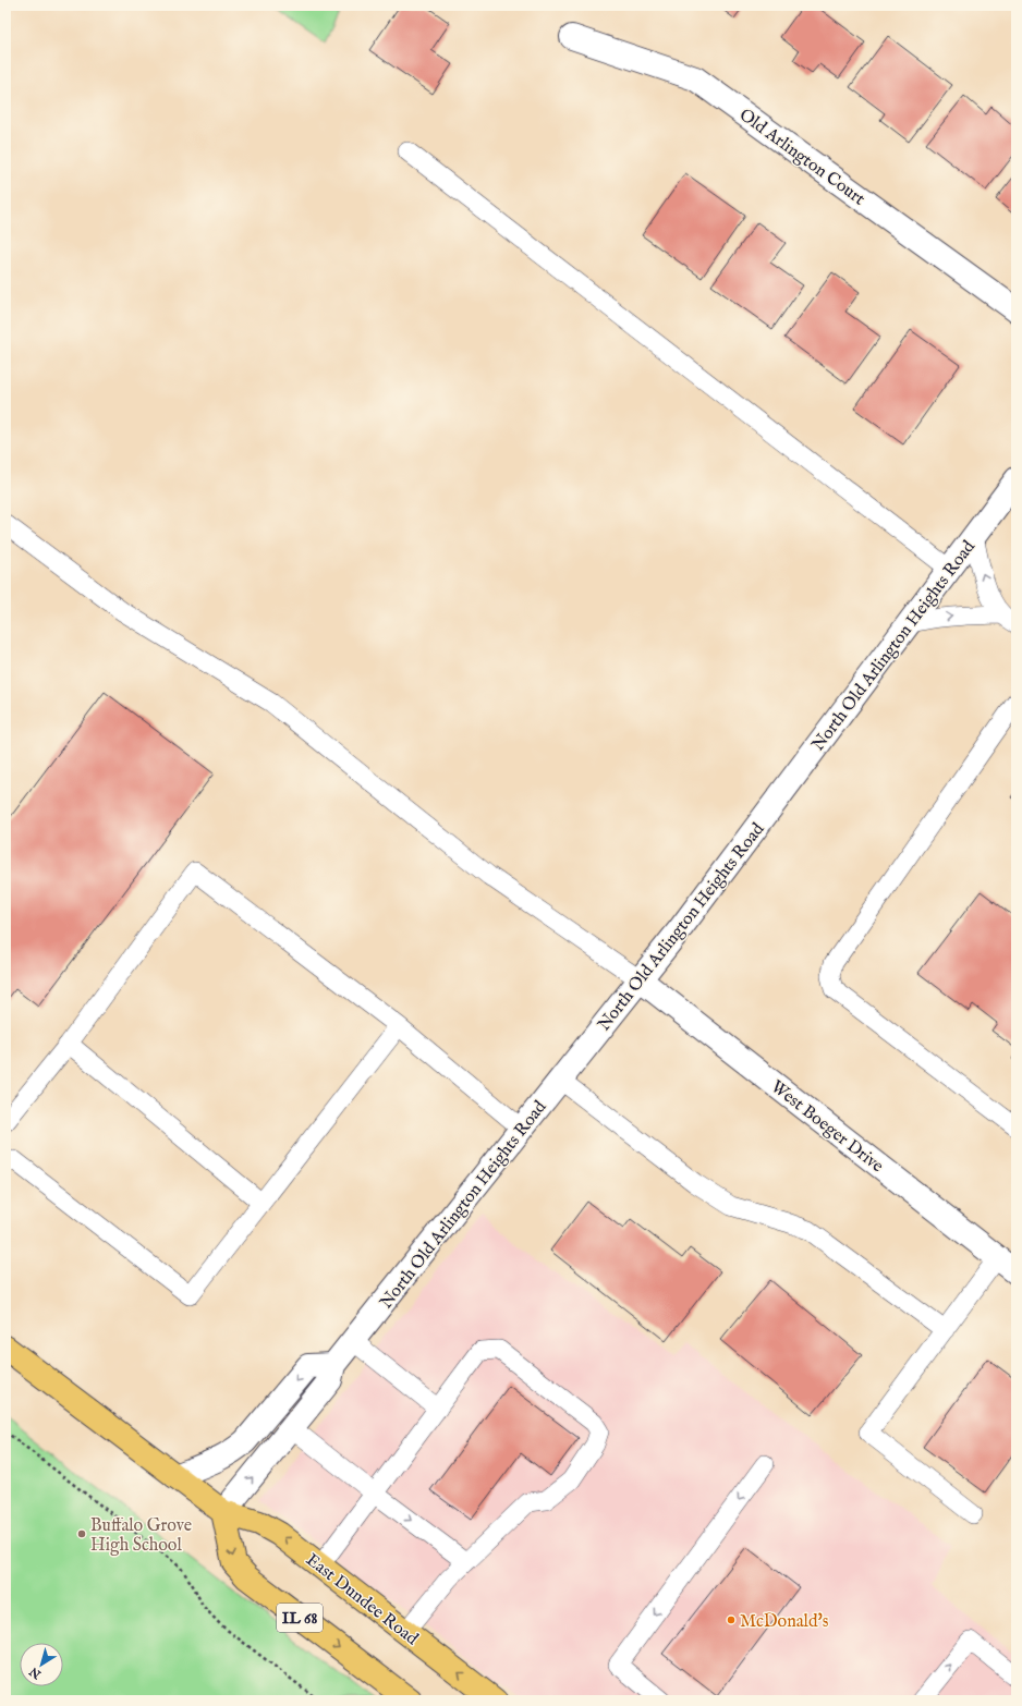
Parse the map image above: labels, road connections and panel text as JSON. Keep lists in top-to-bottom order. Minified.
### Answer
{"streets":{"main road":["East Dundee Road","IL 68"],"street":["Old Arlington Court","North Old Arlington Heights Road","West Boeger Drive"]},"crossings":[["North Old Arlington Heights Road","West Boeger Drive"],["North Old Arlington Heights Road","East Dundee Road"],["North Old Arlington Heights Road","IL 68"],["East Dundee Road","IL 68"]],"places":["Buffalo Grove High School","McDonald's"],"north":"bottom left"}
